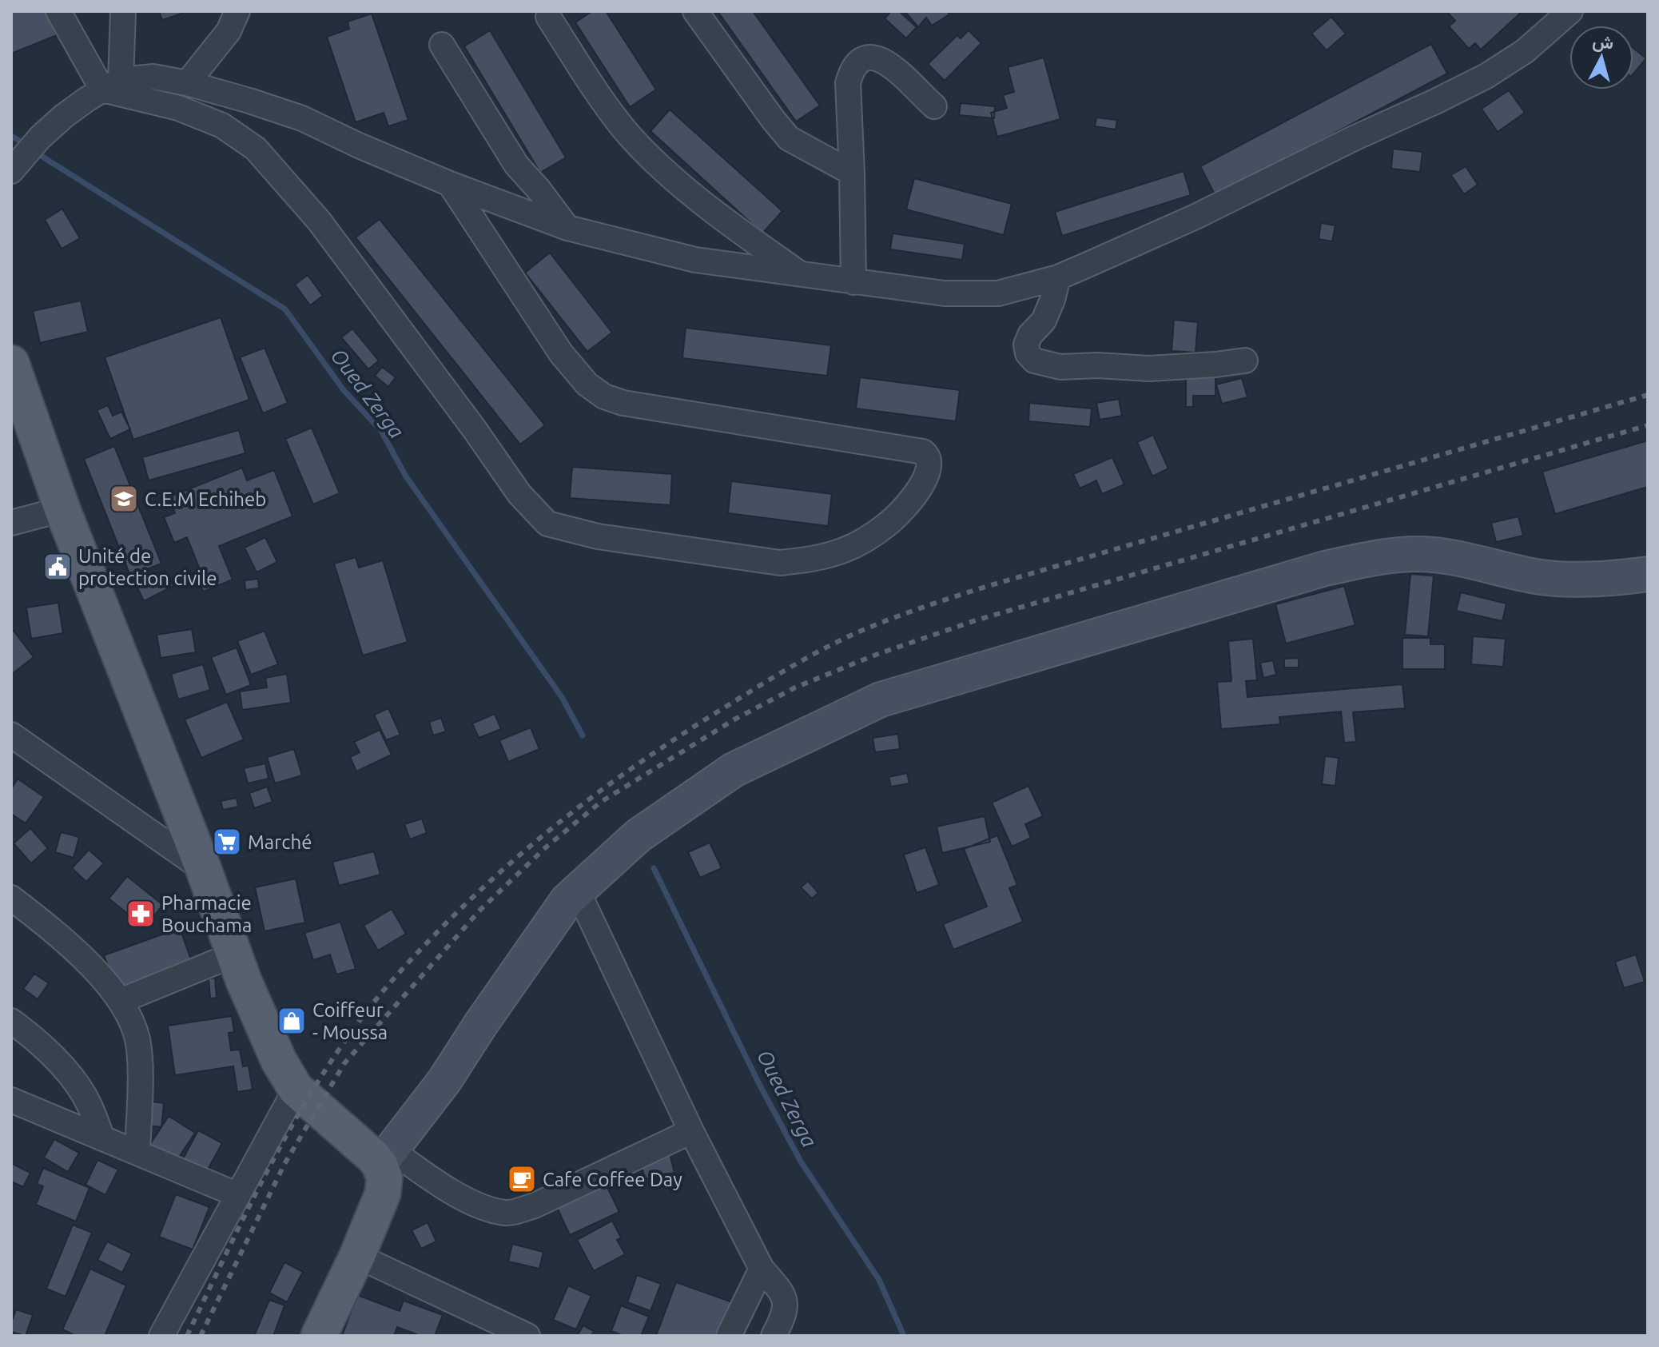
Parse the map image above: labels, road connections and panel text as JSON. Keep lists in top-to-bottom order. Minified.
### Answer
{"water":["Oued Zerga"],"places":{"school or university":["C.E.M Echiheb"],"public building":["Unité de protection civile"],"supermarket":["Marché"],"pharmacy":["Pharmacie Bouchama"],"shop":["Coiffeur - Moussa"],"cafe":["Cafe Coffee Day"]},"north":"top"}
